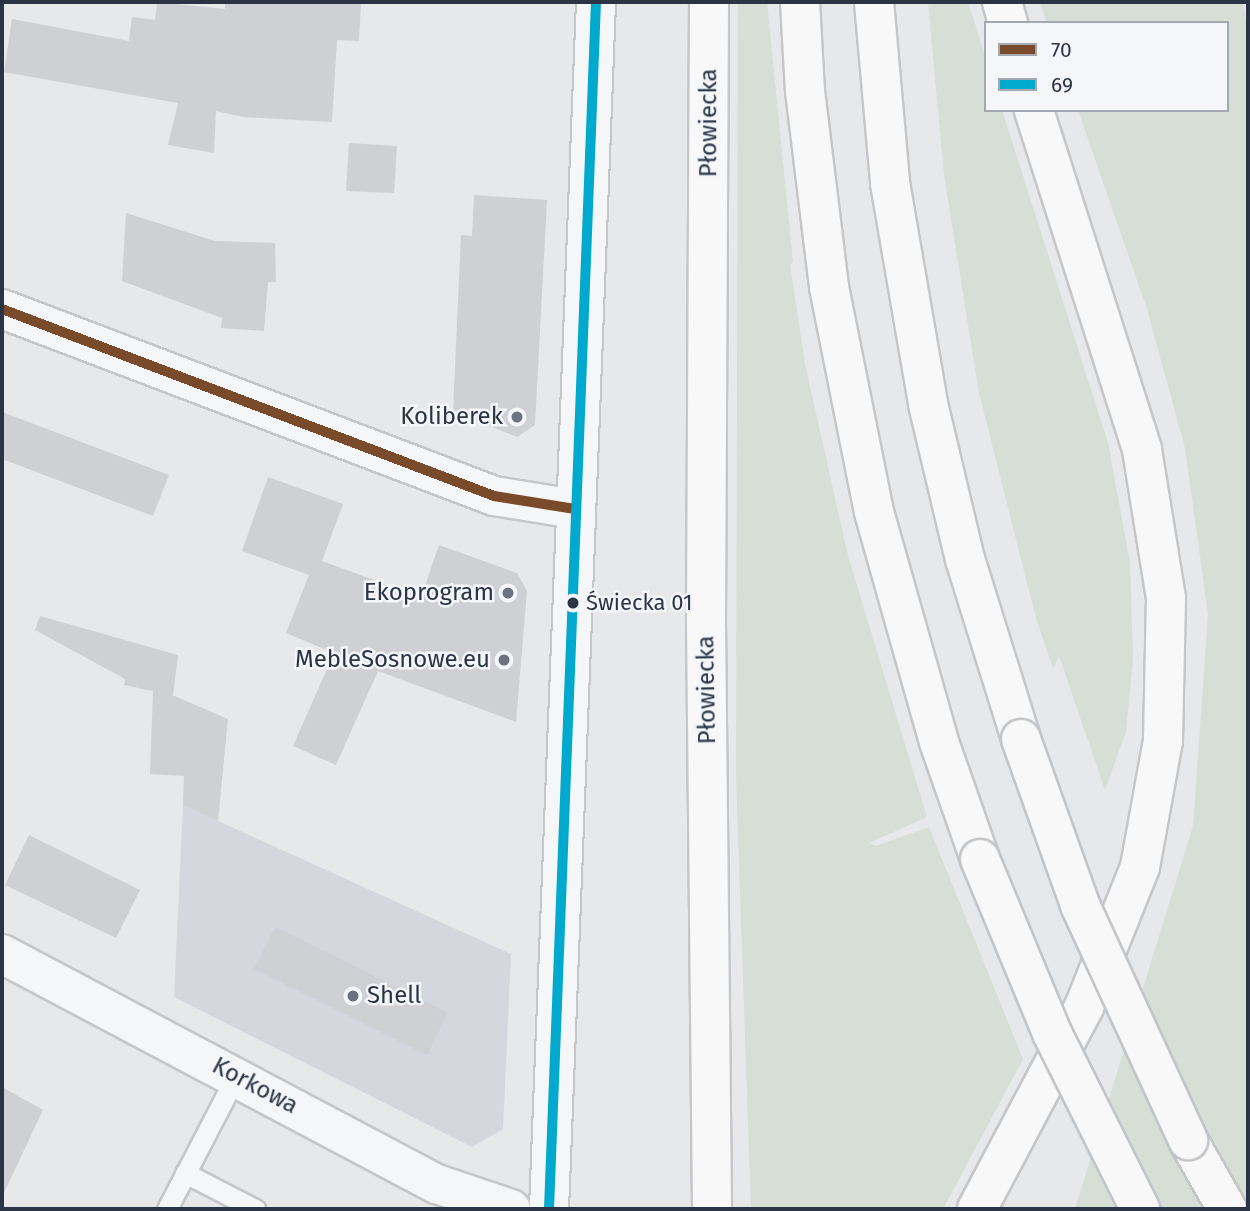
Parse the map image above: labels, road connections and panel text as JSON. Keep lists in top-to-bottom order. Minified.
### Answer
{"streets":{"main road":["Płowiecka"],"street":["Korkowa"]},"places":["Koliberek","Ekoprogram","Świecka 01","MebleSosnowe.eu","Shell"],"lines":["transit line 69","transit line 70"],"legend":["70","69"]}
